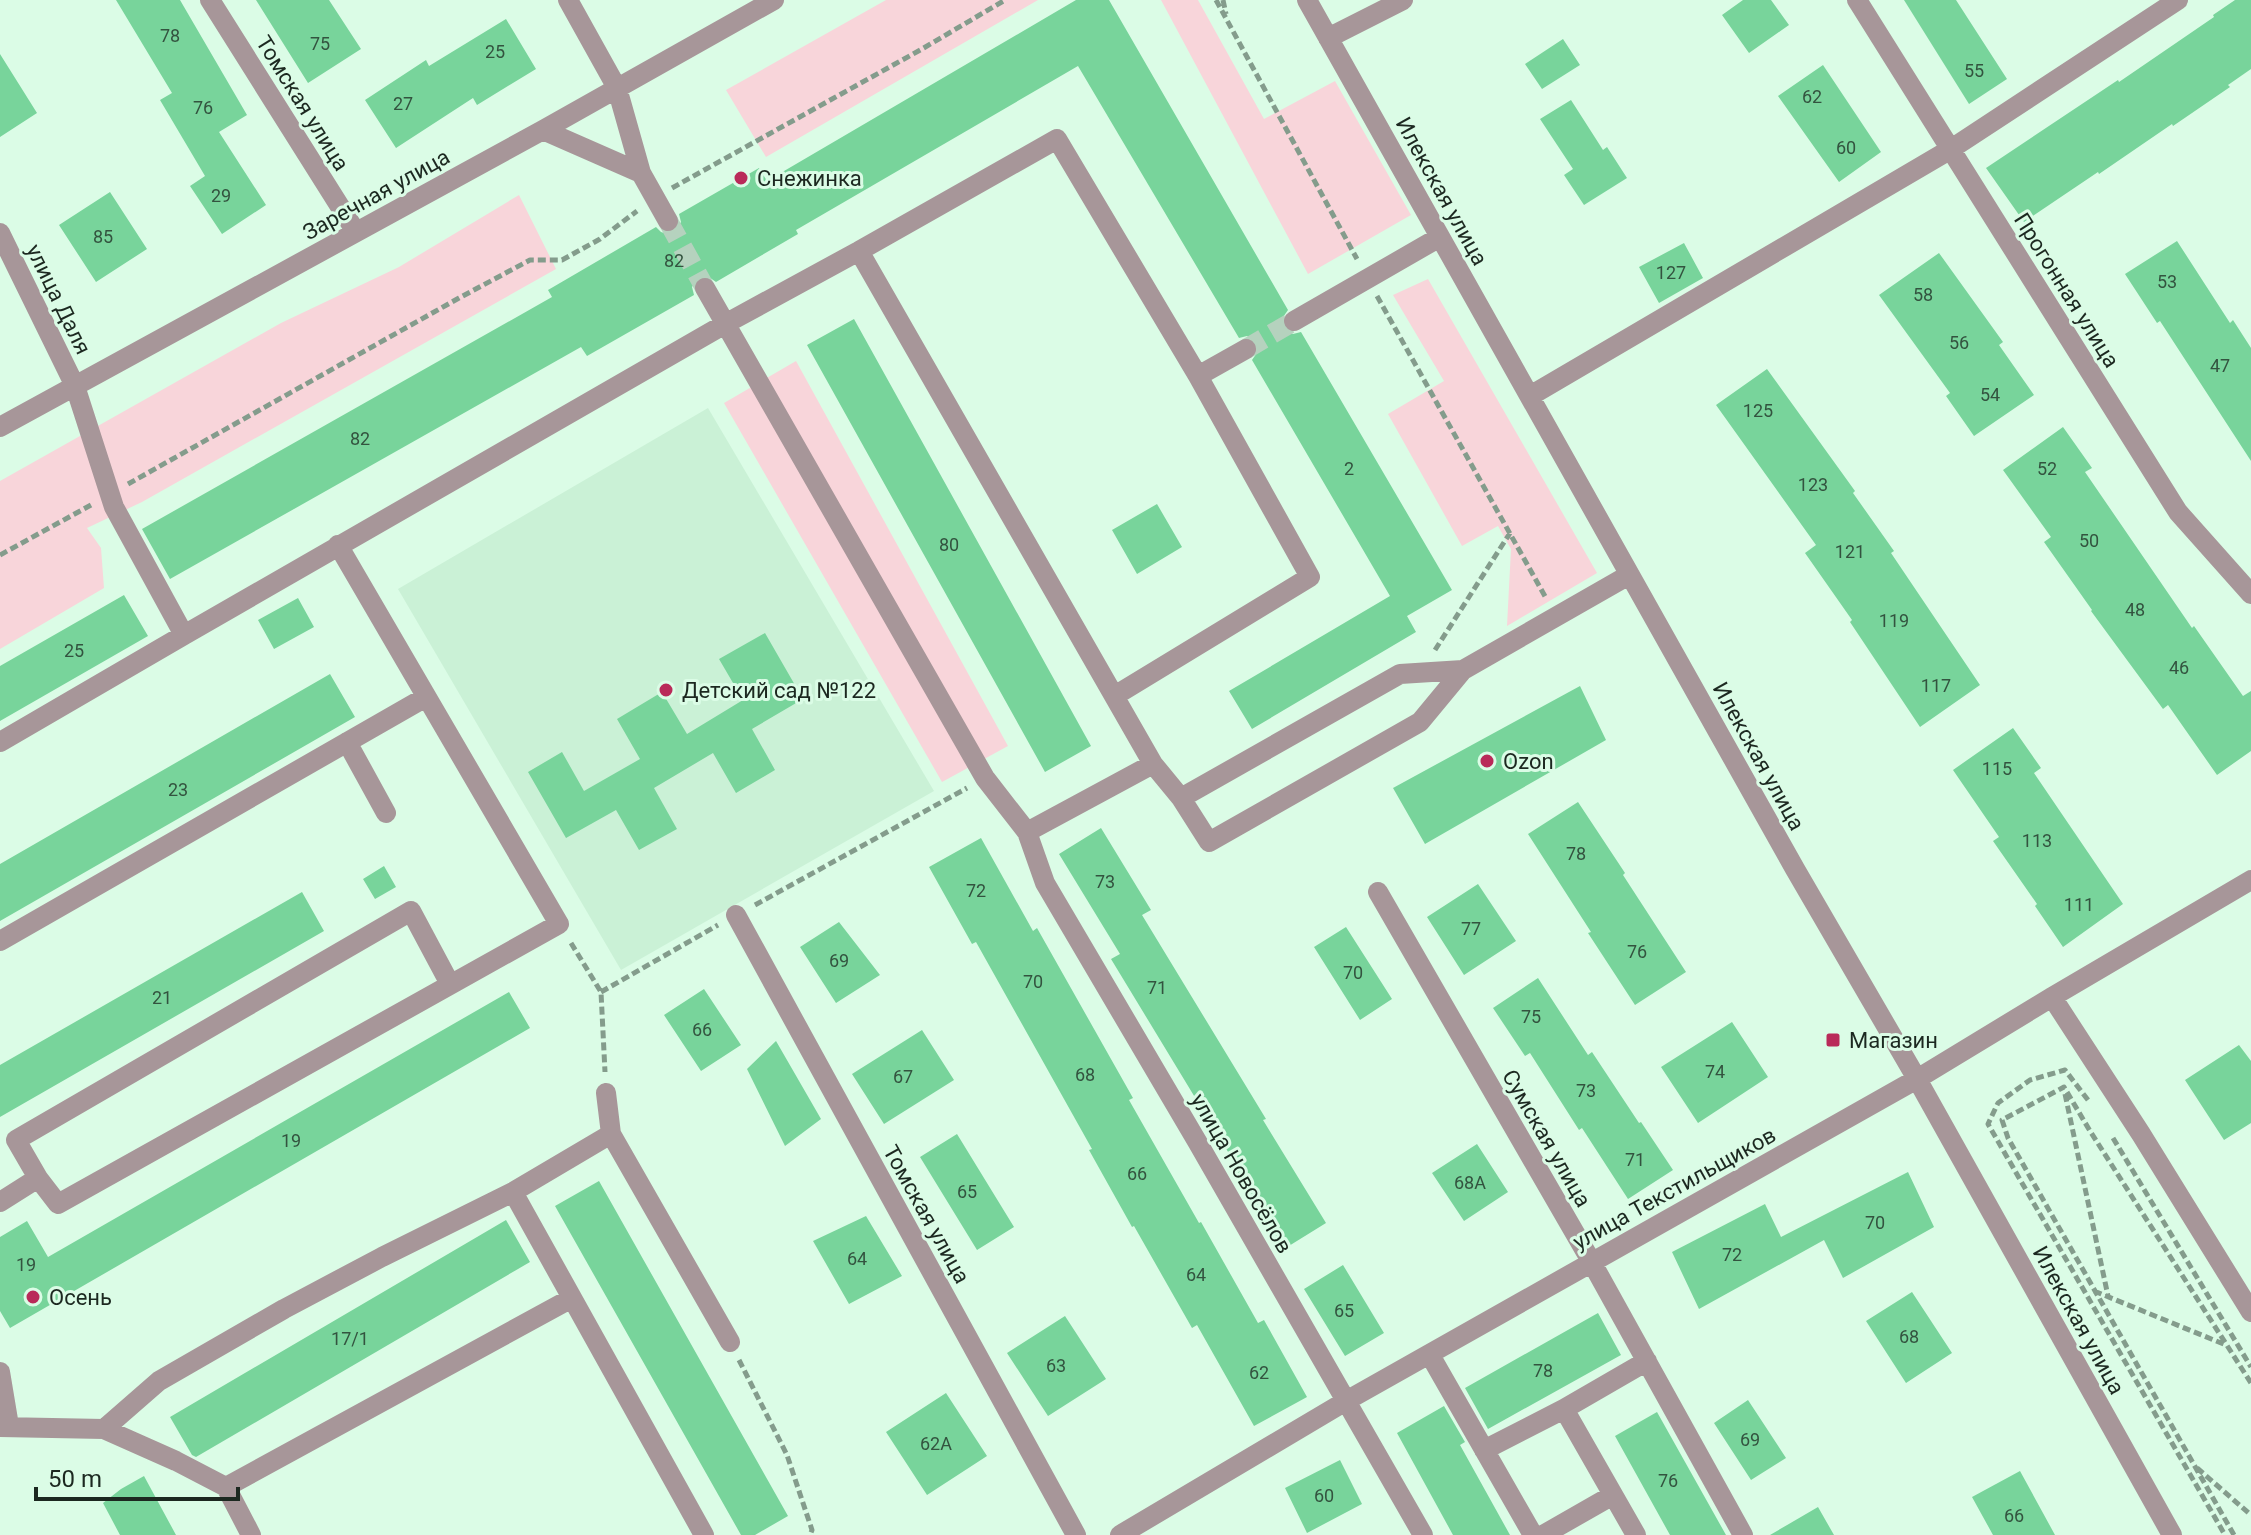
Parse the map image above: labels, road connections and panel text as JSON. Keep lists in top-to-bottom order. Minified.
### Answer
{"streets":{"street":["Томская улица","Илекская улица","Заречная улица","Прогонная улица","улица Даля","Сумская улица","улица Новосёлов","улица Текстильщиков"]},"crossings":[["Томская улица","Заречная улица"],["Илекская улица","улица Текстильщиков"],["Заречная улица","улица Даля"],["Сумская улица","улица Текстильщиков"],["улица Новосёлов","улица Текстильщиков"]],"places":{"other":["Снежинка","Детский сад №122","Ozon","Осень"],"transit":["Магазин"]},"house_numbers":["78","75","25","55","62","27","76","60","29","85","82","127","53","58","56","47","54","125","82","2","52","123","50","80","121","48","119","25","46","117","115","23","113","78","73","72","111","77","76","69","70","70","71","21","75","66","74","68","67","73","19","71","66","68А","65","70","72","64","19","64","65","68","17/1","63","78","62","69","62А","76","60","66"],"scale_bar":"50 m"}
